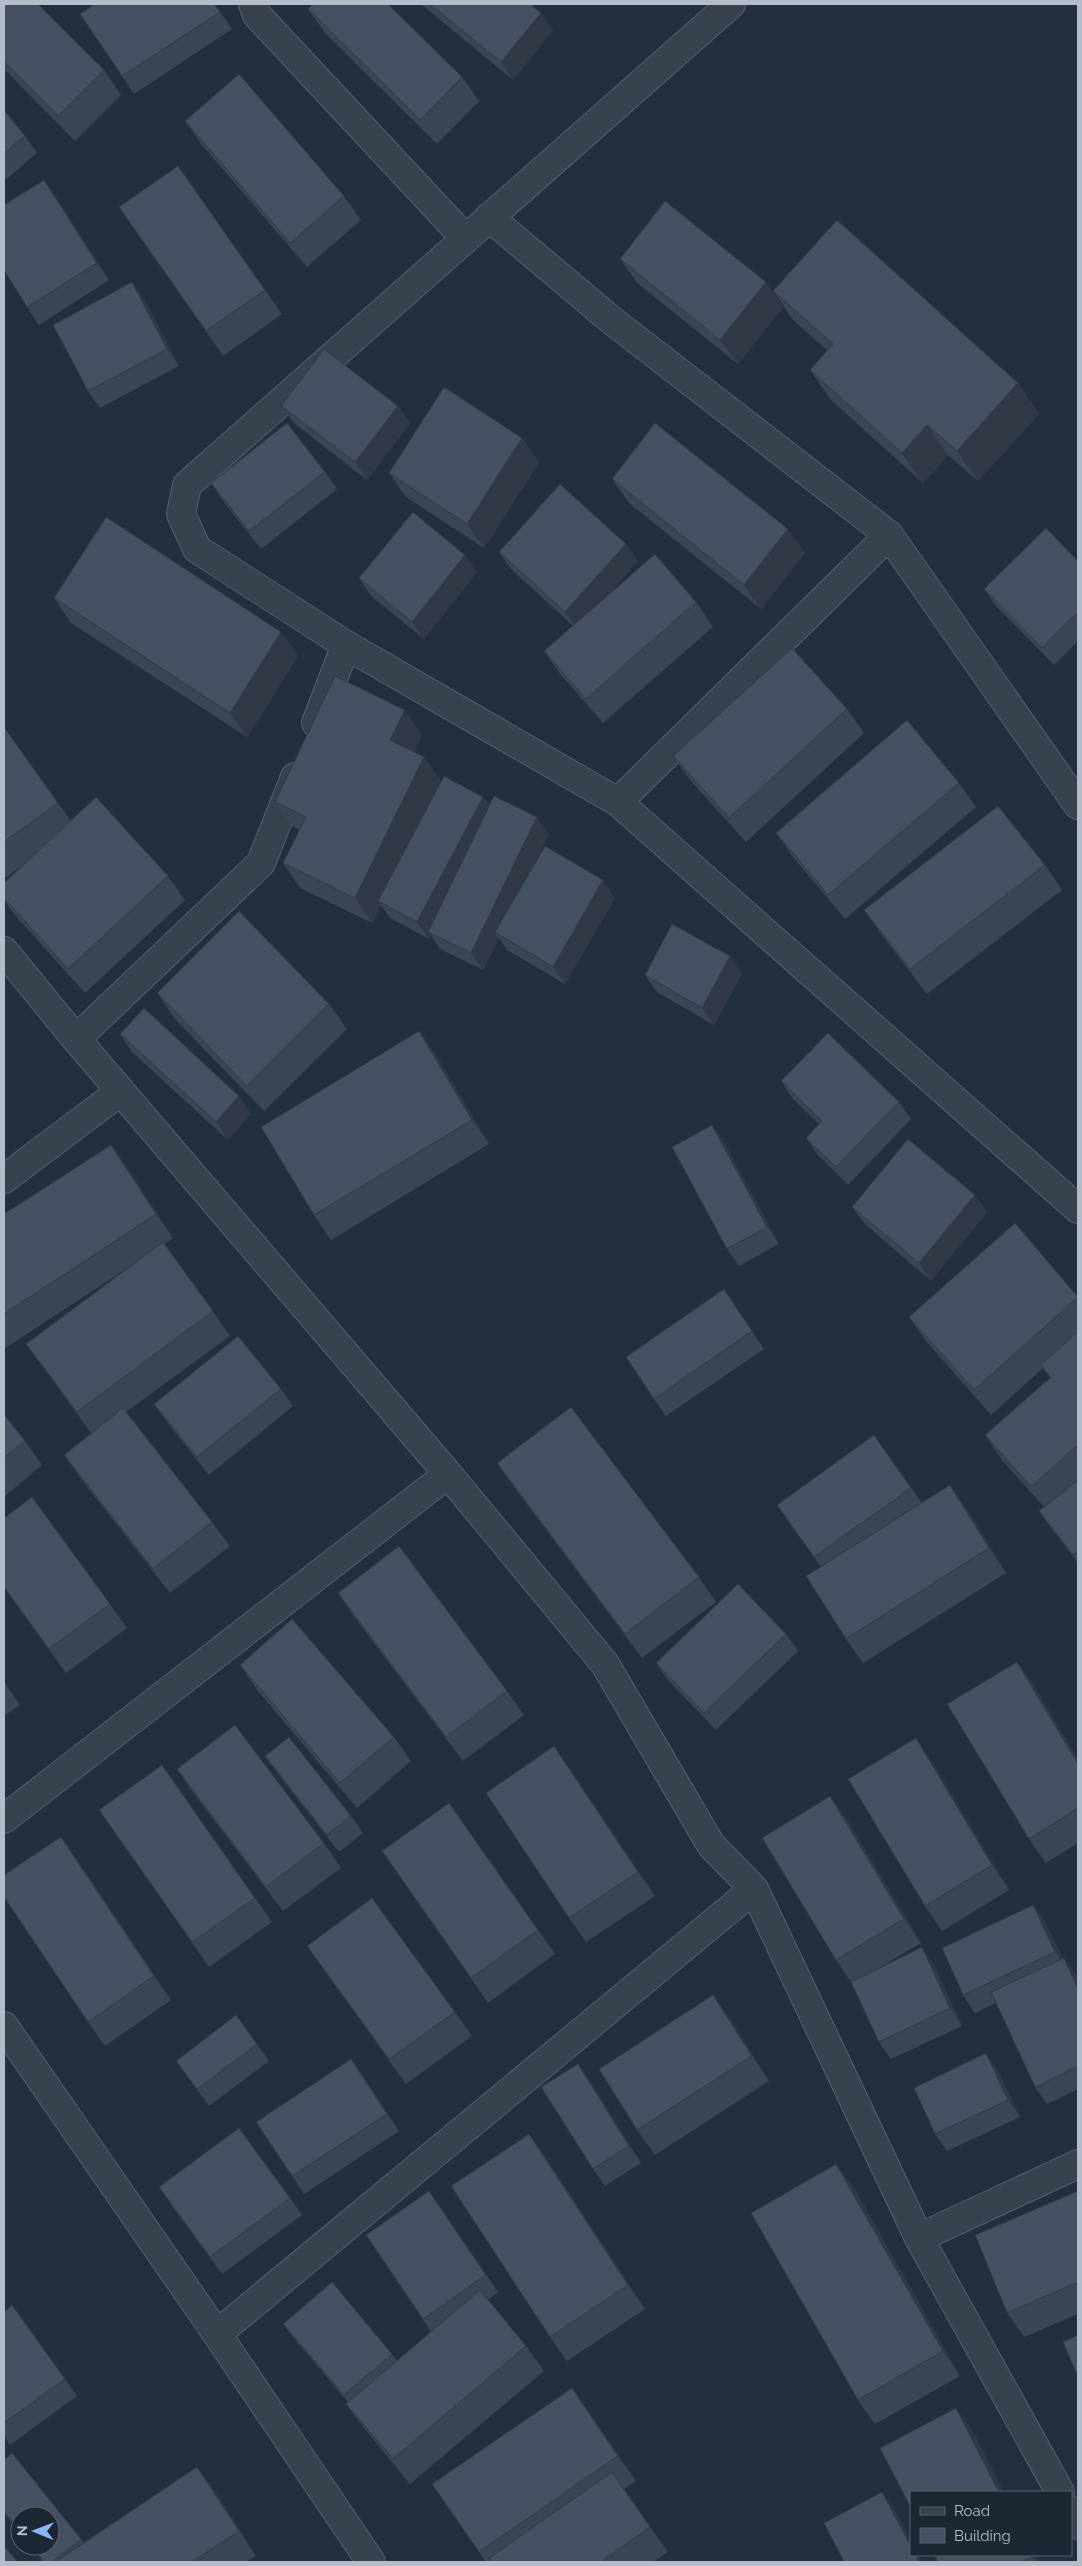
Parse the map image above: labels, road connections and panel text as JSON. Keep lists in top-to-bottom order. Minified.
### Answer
{"legend":["Road","Building"],"north":"left"}
